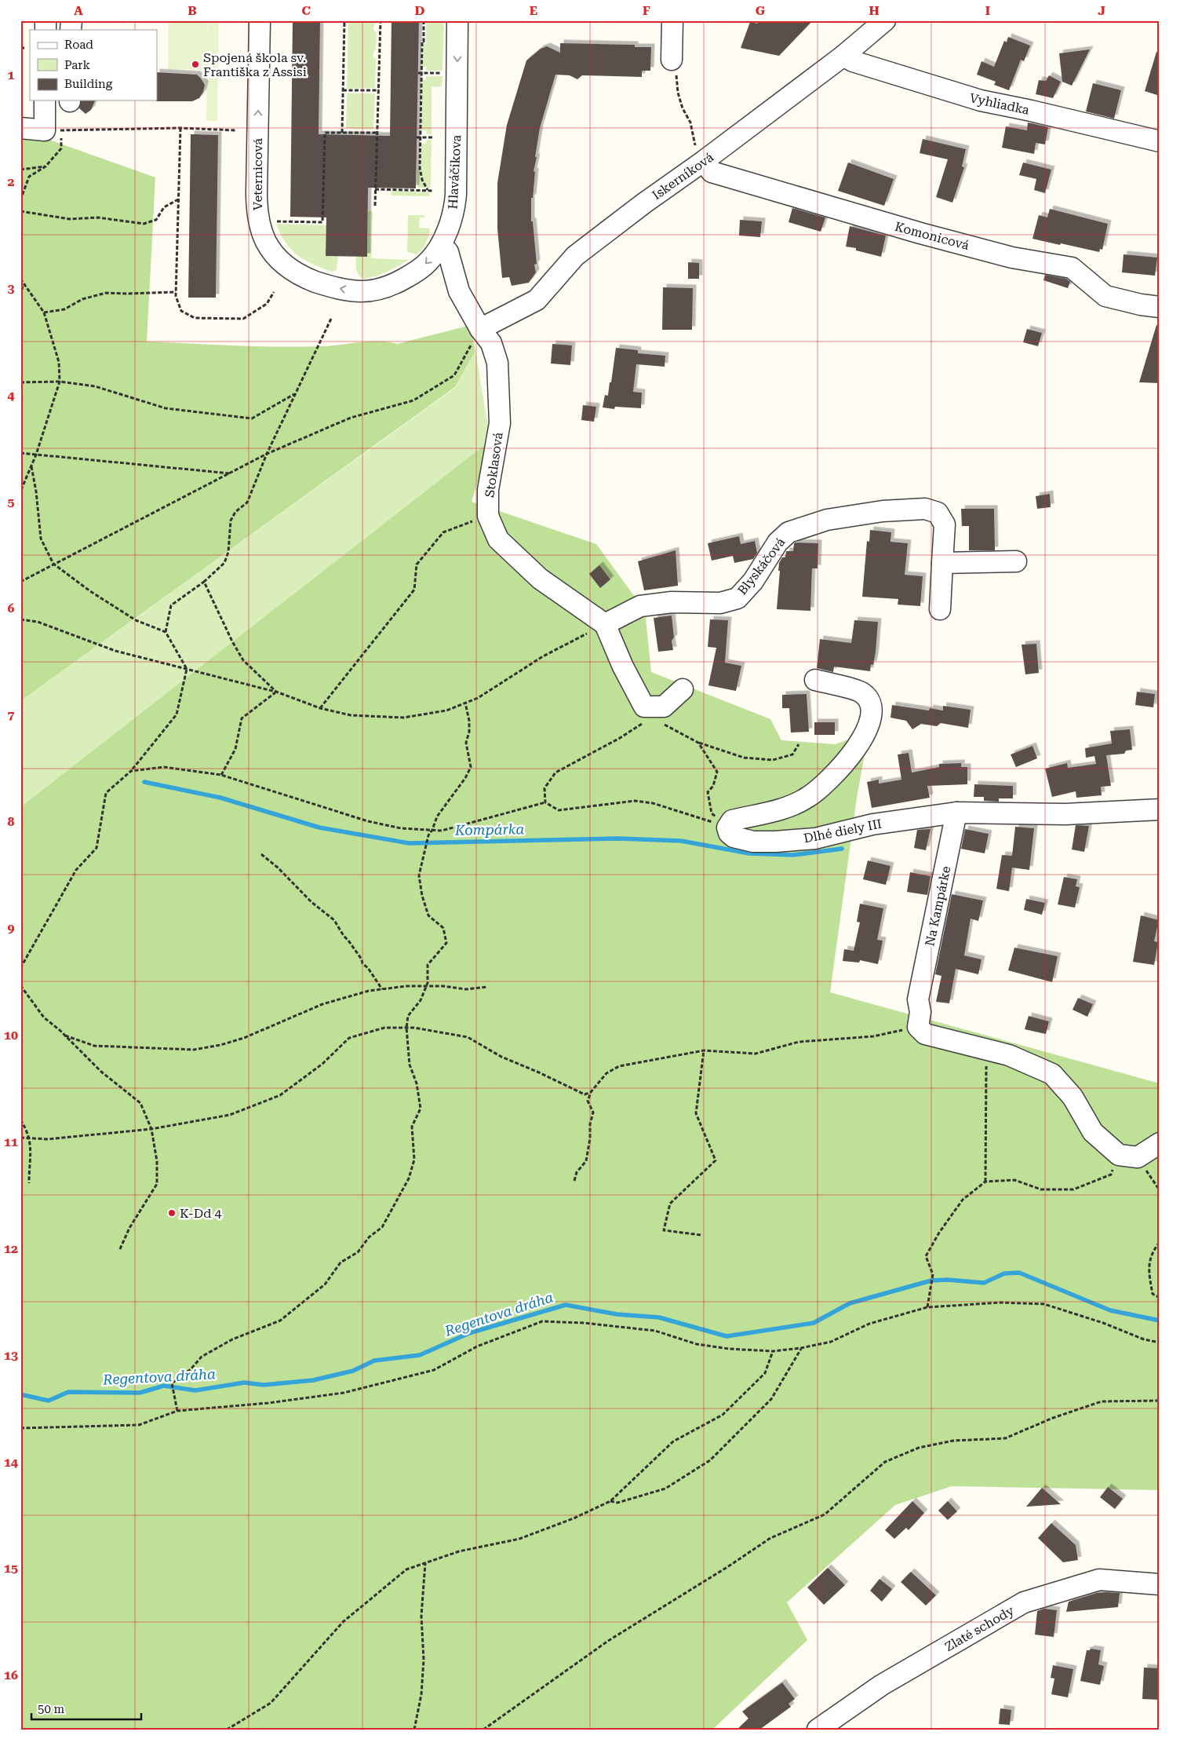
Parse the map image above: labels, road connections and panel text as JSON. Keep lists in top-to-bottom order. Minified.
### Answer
{"streets":{"street":["Vyhliadka","Hlaváčikova","Veternicová","Iskerníková","Komonicová","Stoklasová","Blyskáčová","Dlhé diely III","Na Kampárke","Zlaté schody"]},"crossings":[["Vyhliadka","Iskerníková"],["Hlaváčikova","Veternicová"],["Hlaváčikova","Stoklasová"],["Iskerníková","Komonicová"],["Iskerníková","Stoklasová"],["Stoklasová","Blyskáčová"],["Dlhé diely III","Na Kampárke"]],"one_way":["Hlaváčikova","Veternicová"],"water":["Kompárka","Regentova dráha"],"places":["Spojená škola sv. Františka z Assisi","K-Dd 4"],"legend":["Road","Park","Building"],"scale_bar":"50 m","grid":{"columns":["A","B","C","D","E","F","G","H","I","J"],"rows":["1","2","3","4","5","6","7","8","9","10","11","12","13","14","15","16"]}}
